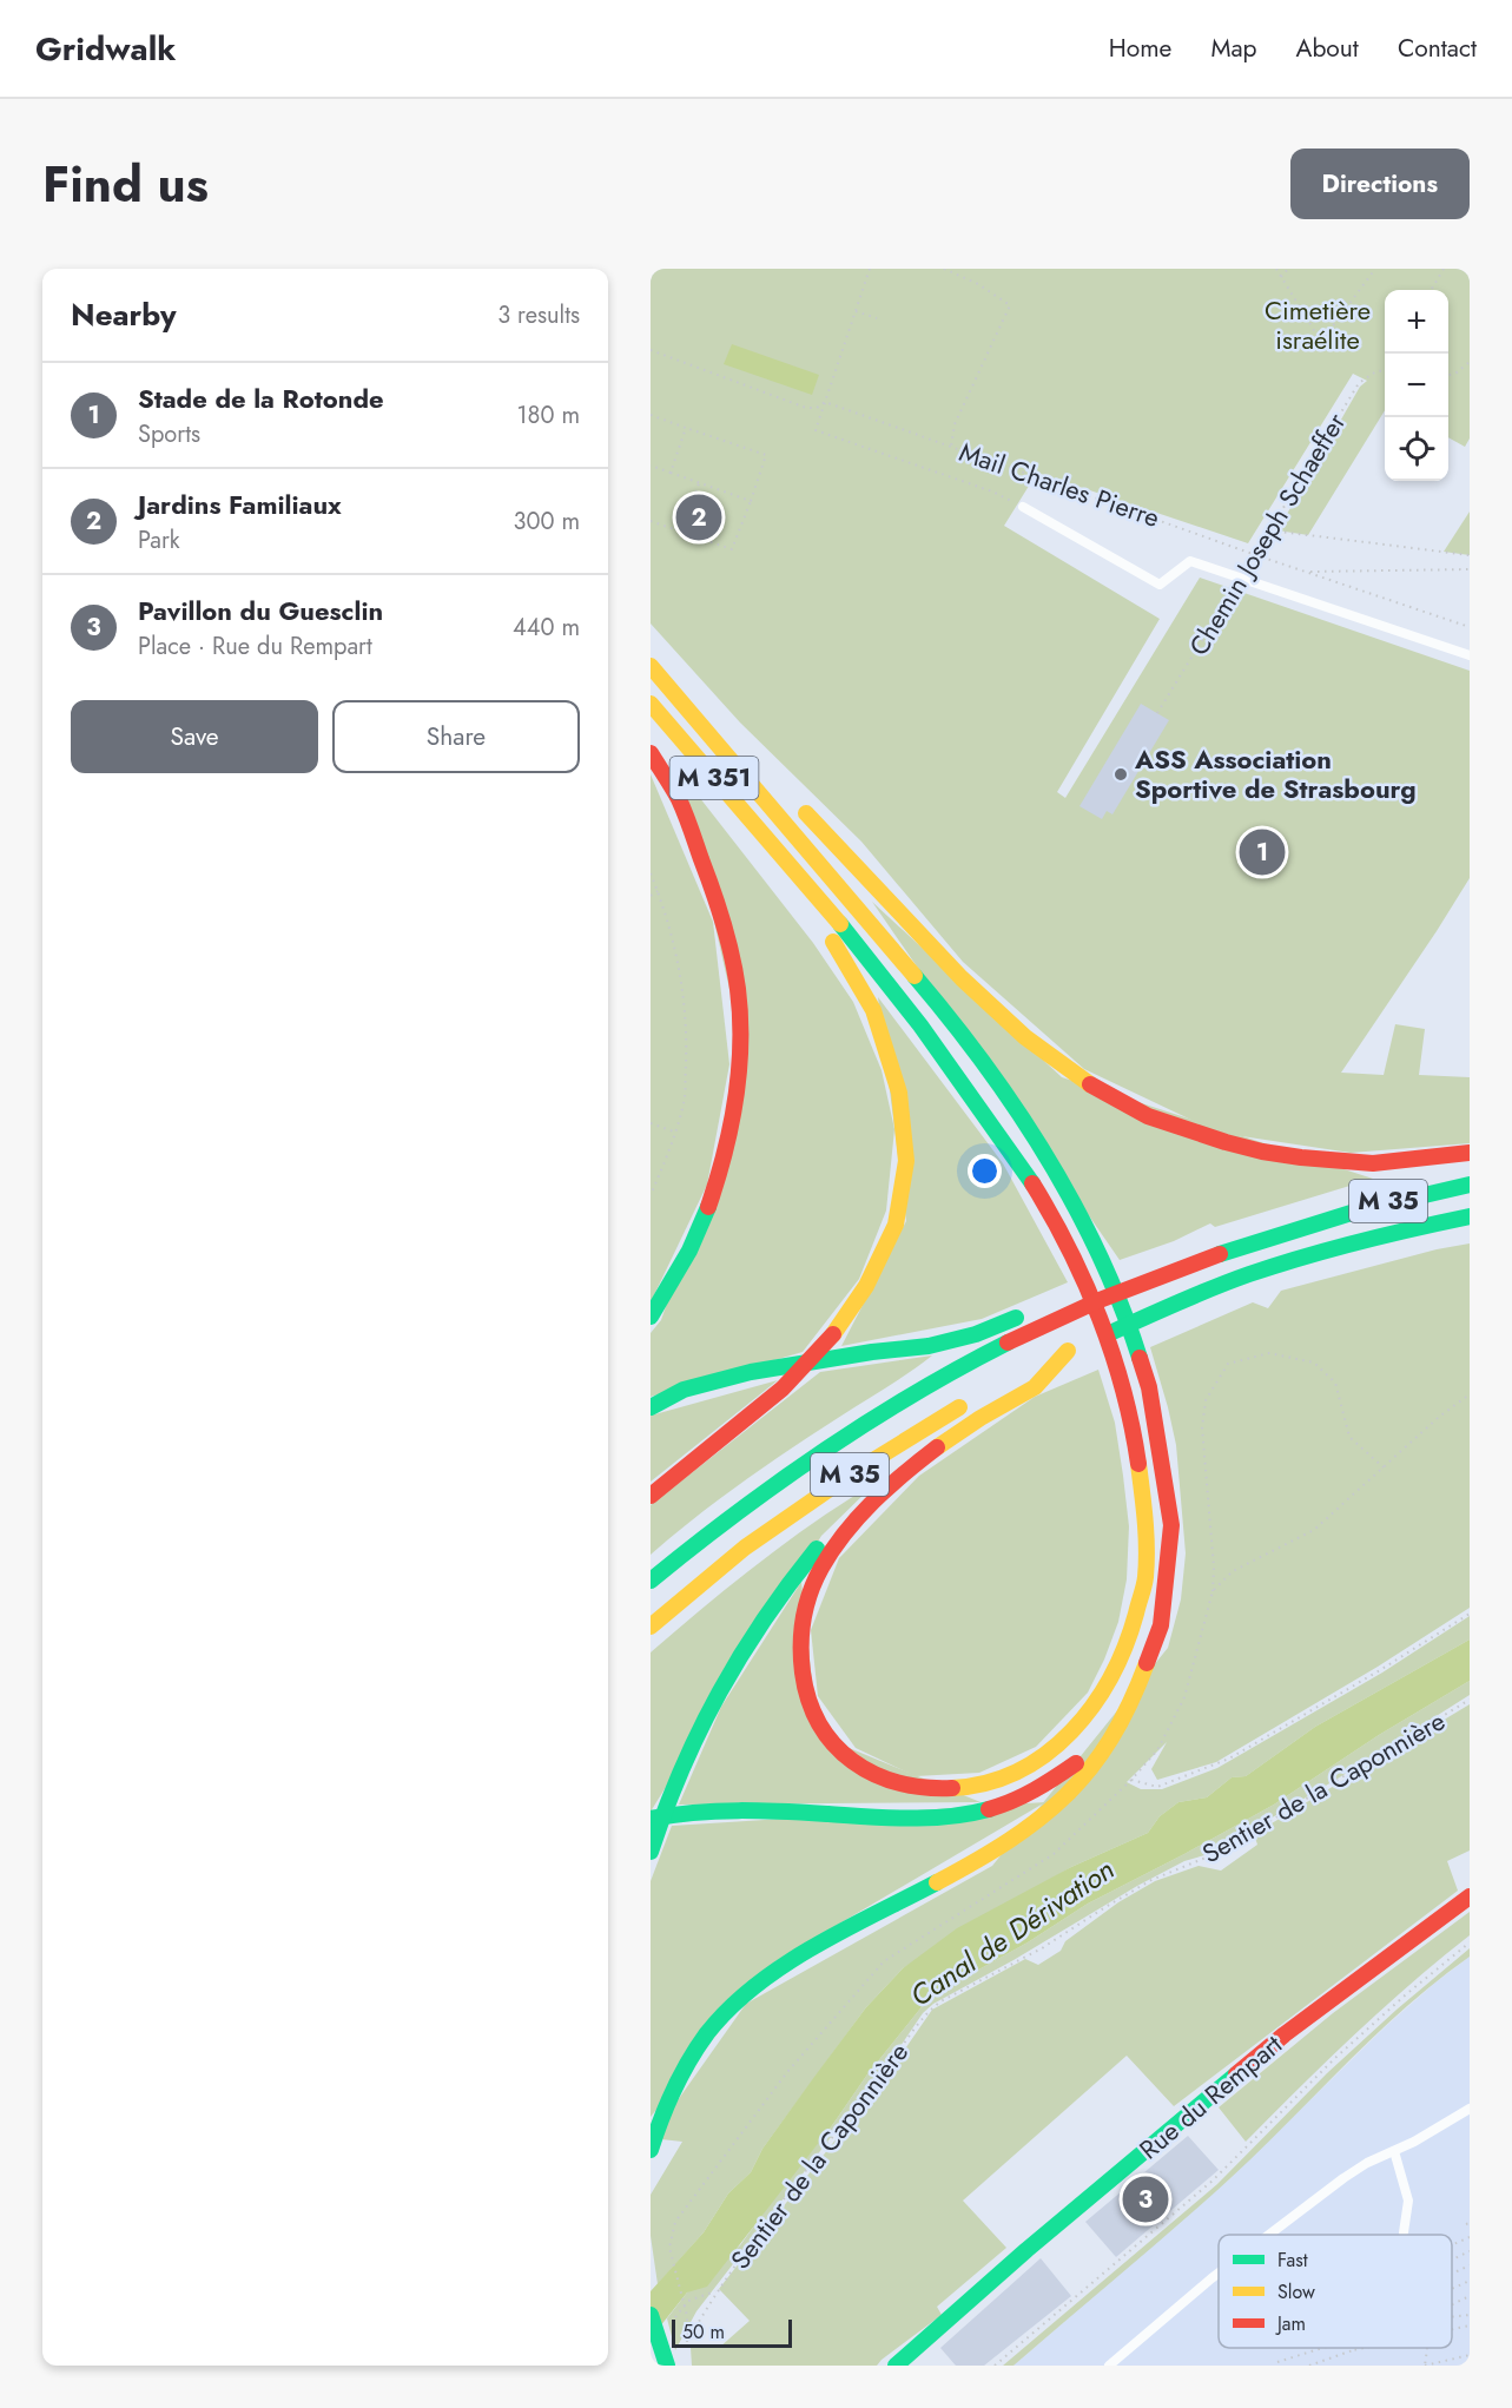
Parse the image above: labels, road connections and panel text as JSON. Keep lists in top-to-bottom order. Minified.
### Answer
{"streets":{"main road":["M 351","M 35","Rue du Rempart"],"path":["Mail Charles Pierre","Chemin Joseph Schaeffer","Sentier de la Caponnière"]},"crossings":[["Mail Charles Pierre","Chemin Joseph Schaeffer"]],"water":["Canal de Dérivation"],"parks":["Cimetière israélite"],"places":["ASS Association Sportive de Strasbourg"],"legend":["Fast","Slow","Jam"],"scale_bar":"50 m","page":{"header":"Gridwalk","nav":["Home","Map","About","Contact"],"title":"Find us","buttons":["Directions",["Save","Share"]],"heading":["Nearby","3 results"],"map_buttons":["+","−"],"list":[{"mark":"1","name":"Stade de la Rotonde","note":"Sports","value":"180 m"},{"mark":"2","name":"Jardins Familiaux","note":"Park","value":"300 m"},{"mark":"3","name":"Pavillon du Guesclin","note":"Place · Rue du Rempart","value":"440 m"}],"pins":["2","1","3"],"scale":"50 m"}}
